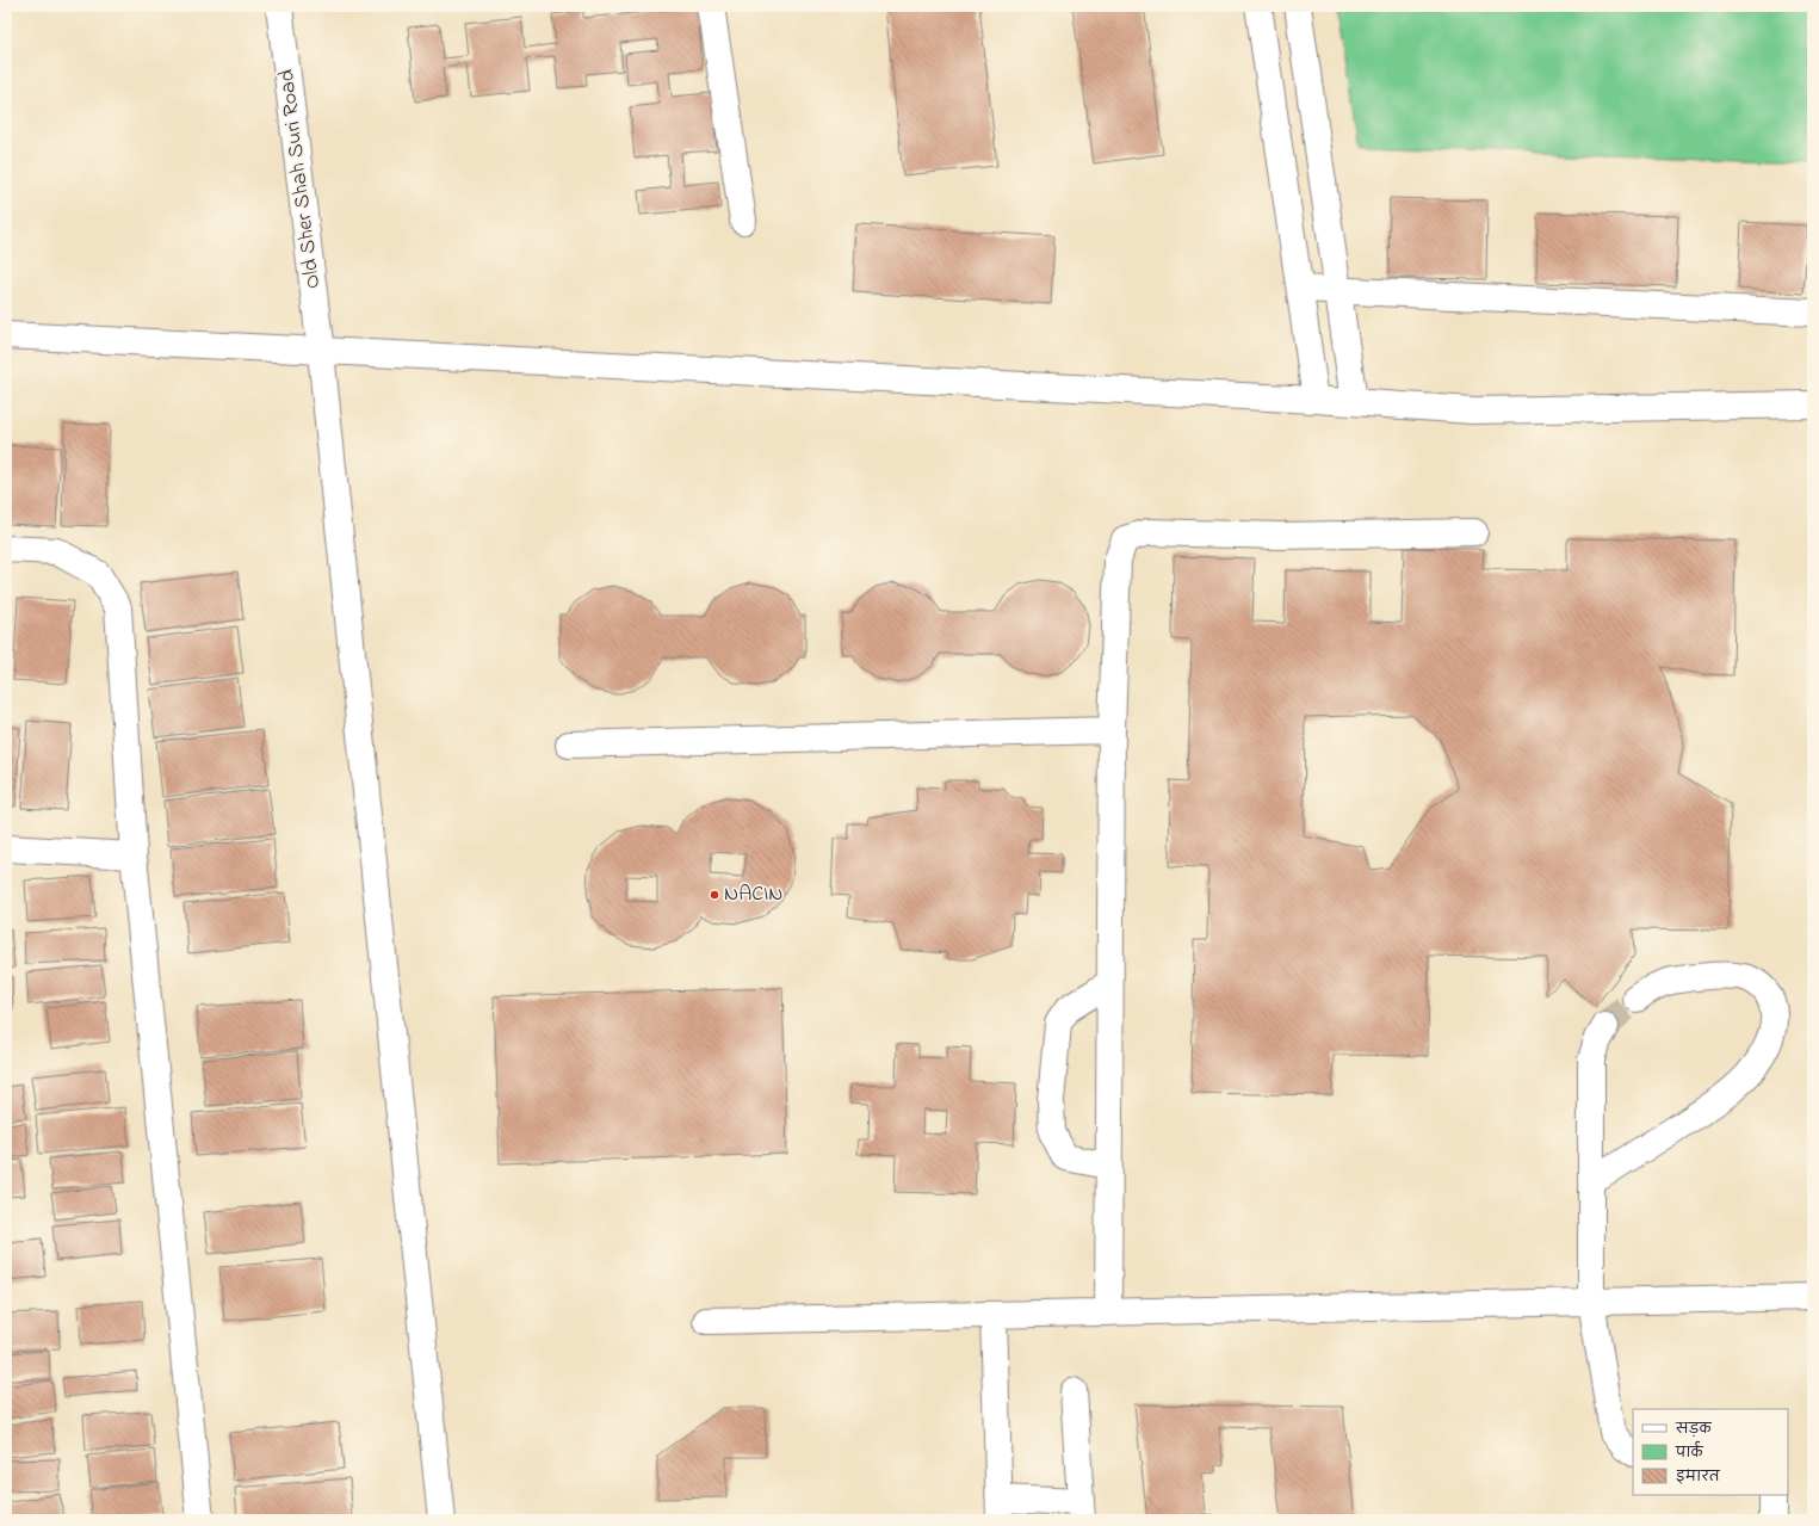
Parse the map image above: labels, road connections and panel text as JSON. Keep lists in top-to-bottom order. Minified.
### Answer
{"streets":{"street":["Old Sher Shah Suri Road"]},"places":["NACIN"],"legend":["सड़क","पार्क","इमारत"]}
